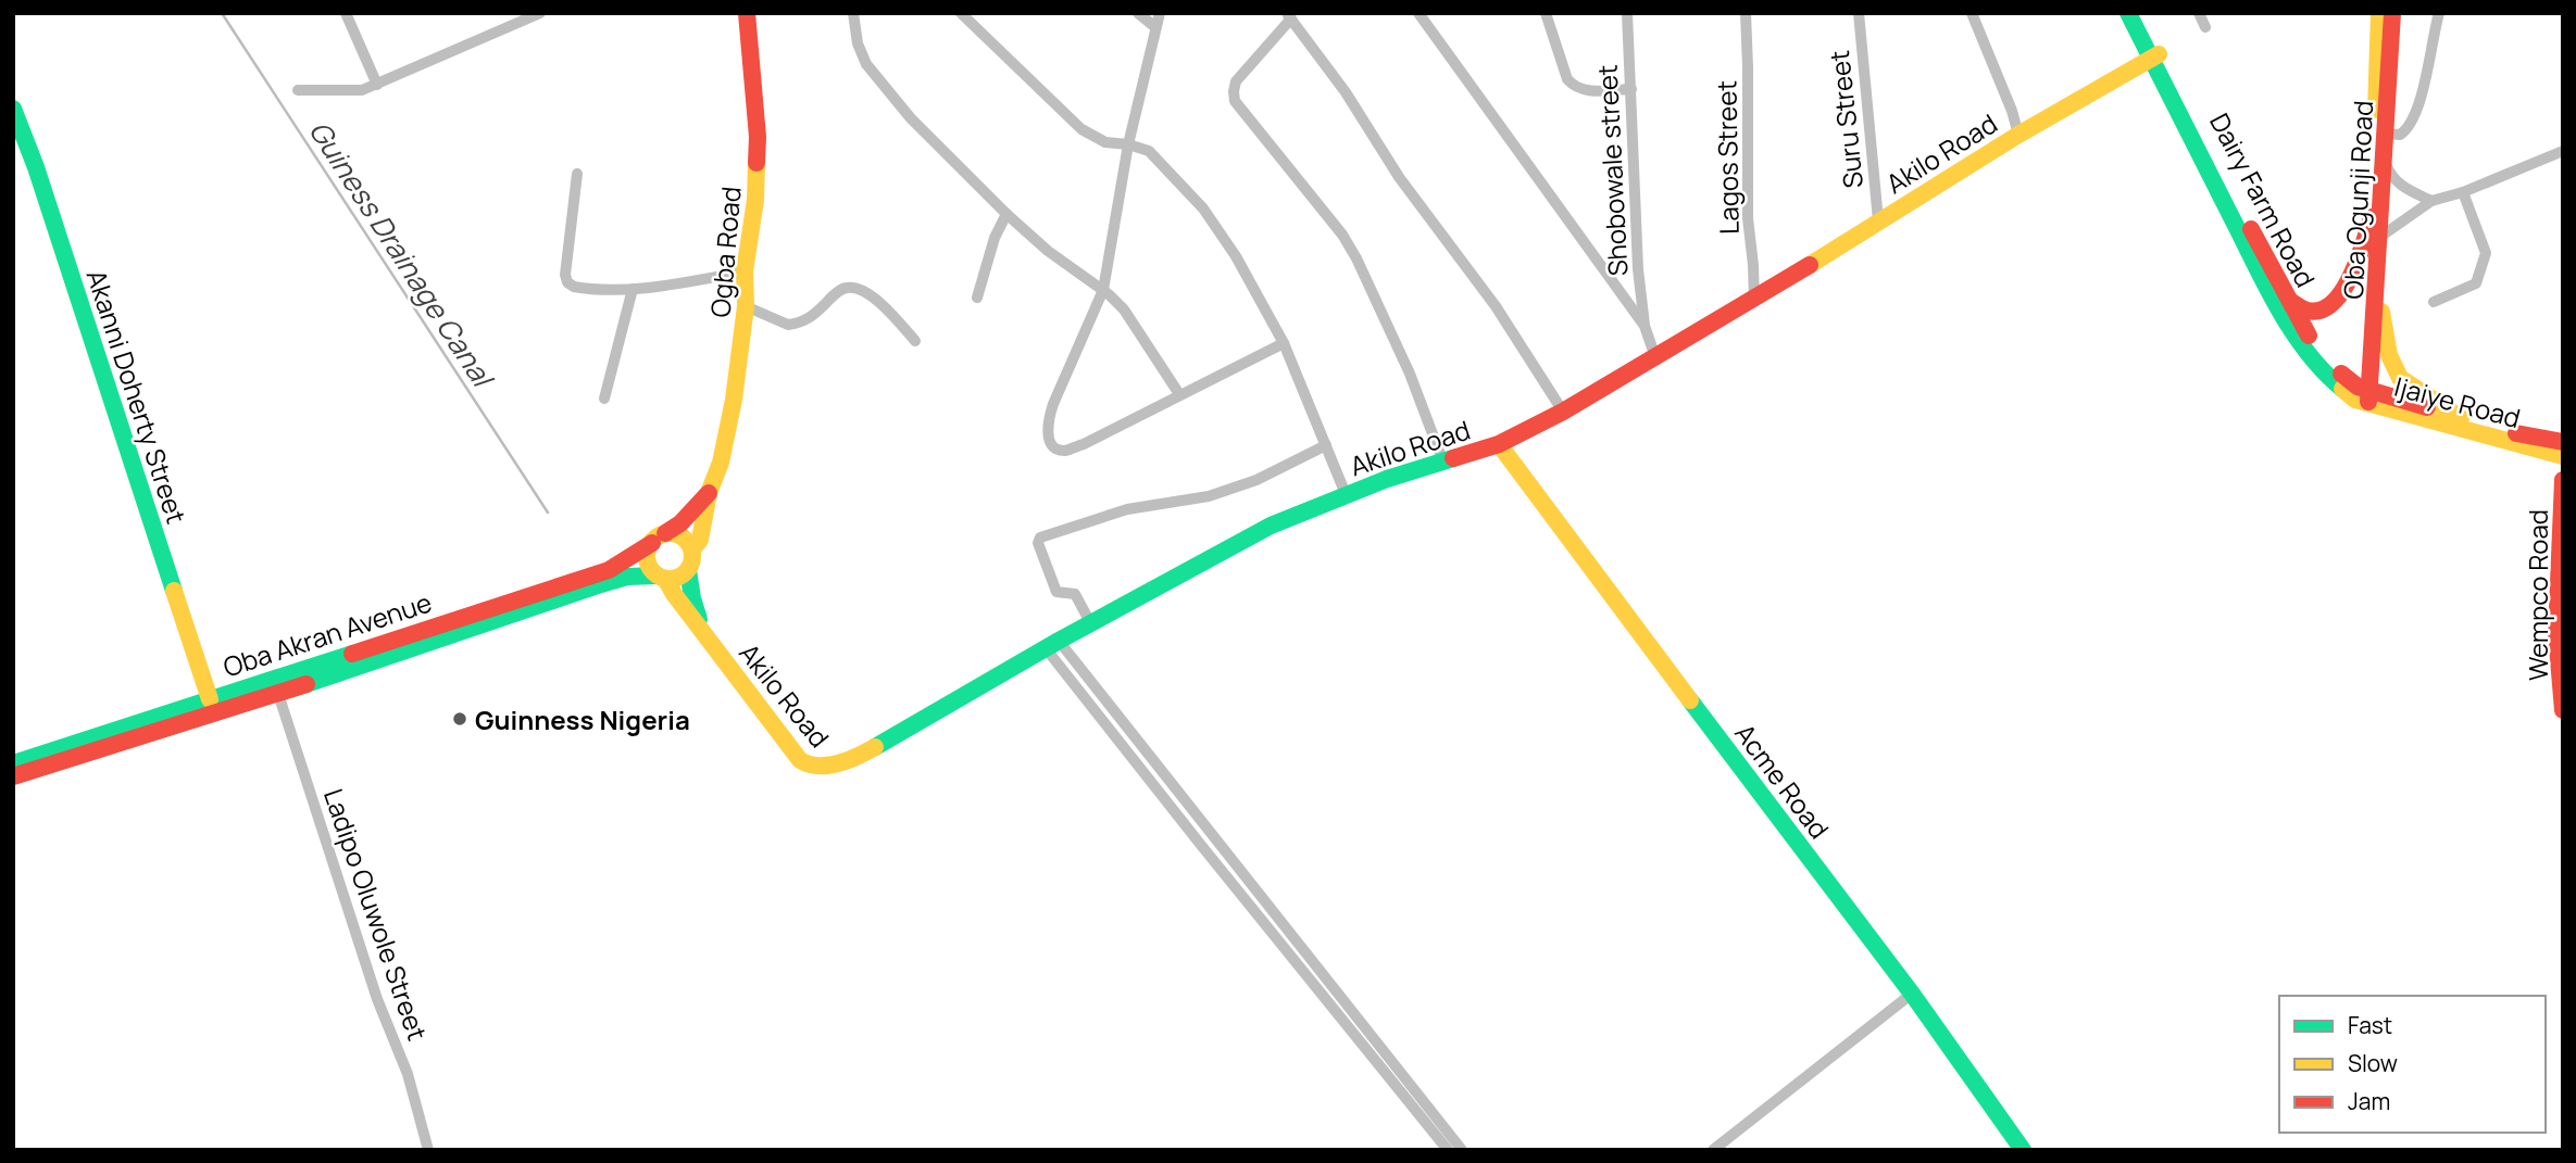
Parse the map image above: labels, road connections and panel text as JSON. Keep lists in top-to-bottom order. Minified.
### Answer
{"streets":{"main road":["Akilo Road","Dairy Farm Road","Oba Ogunji Road","Ogba Road","Akanni Doherty Street","Ijaiye Road","Wempco Road","Oba Akran Avenue","Acme Road"],"street":["Suru Street","Lagos Street","Shobowale street","Ladipo Oluwole Street"]},"crossings":[["Suru Street","Akilo Road"],["Akilo Road","Lagos Street"],["Akilo Road","Dairy Farm Road"],["Akilo Road","Ogba Road"],["Akilo Road","Oba Akran Avenue"],["Akilo Road","Acme Road"],["Dairy Farm Road","Oba Ogunji Road"],["Dairy Farm Road","Ijaiye Road"],["Oba Ogunji Road","Ijaiye Road"],["Ogba Road","Oba Akran Avenue"],["Akanni Doherty Street","Oba Akran Avenue"],["Oba Akran Avenue","Ladipo Oluwole Street"]],"water":["Guiness Drainage Canal"],"places":["Guinness Nigeria"],"legend":["Fast","Slow","Jam"]}
